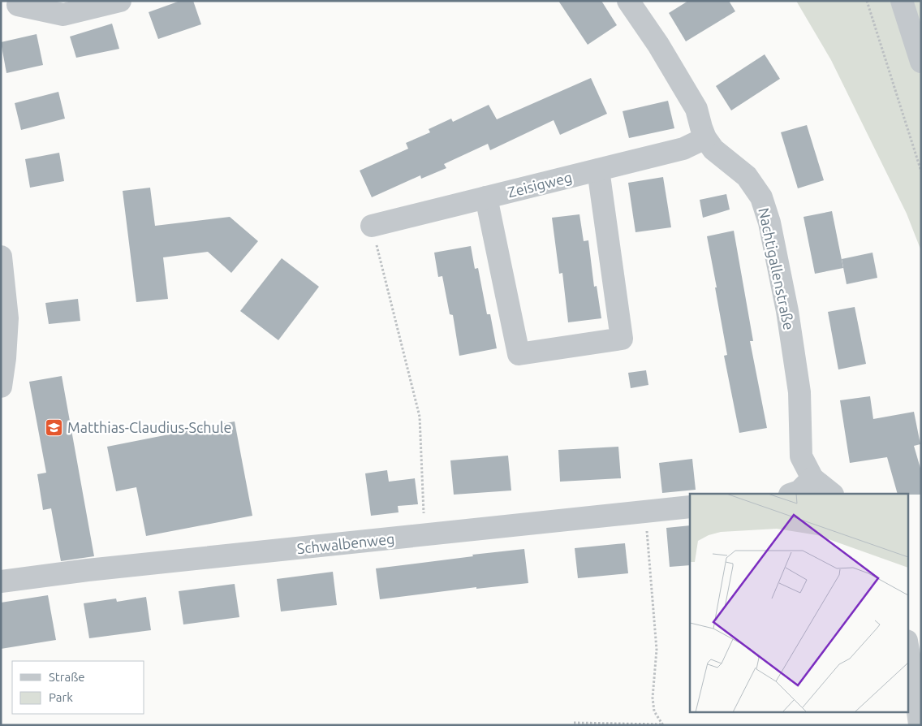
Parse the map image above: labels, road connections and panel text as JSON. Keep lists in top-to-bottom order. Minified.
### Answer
{"streets":{"street":["Zeisigweg","Nachtigallenstraße","Schwalbenweg"]},"crossings":[["Zeisigweg","Nachtigallenstraße"]],"places":{"school or university":["Matthias-Claudius-Schule"]},"legend":["Straße","Park"]}
